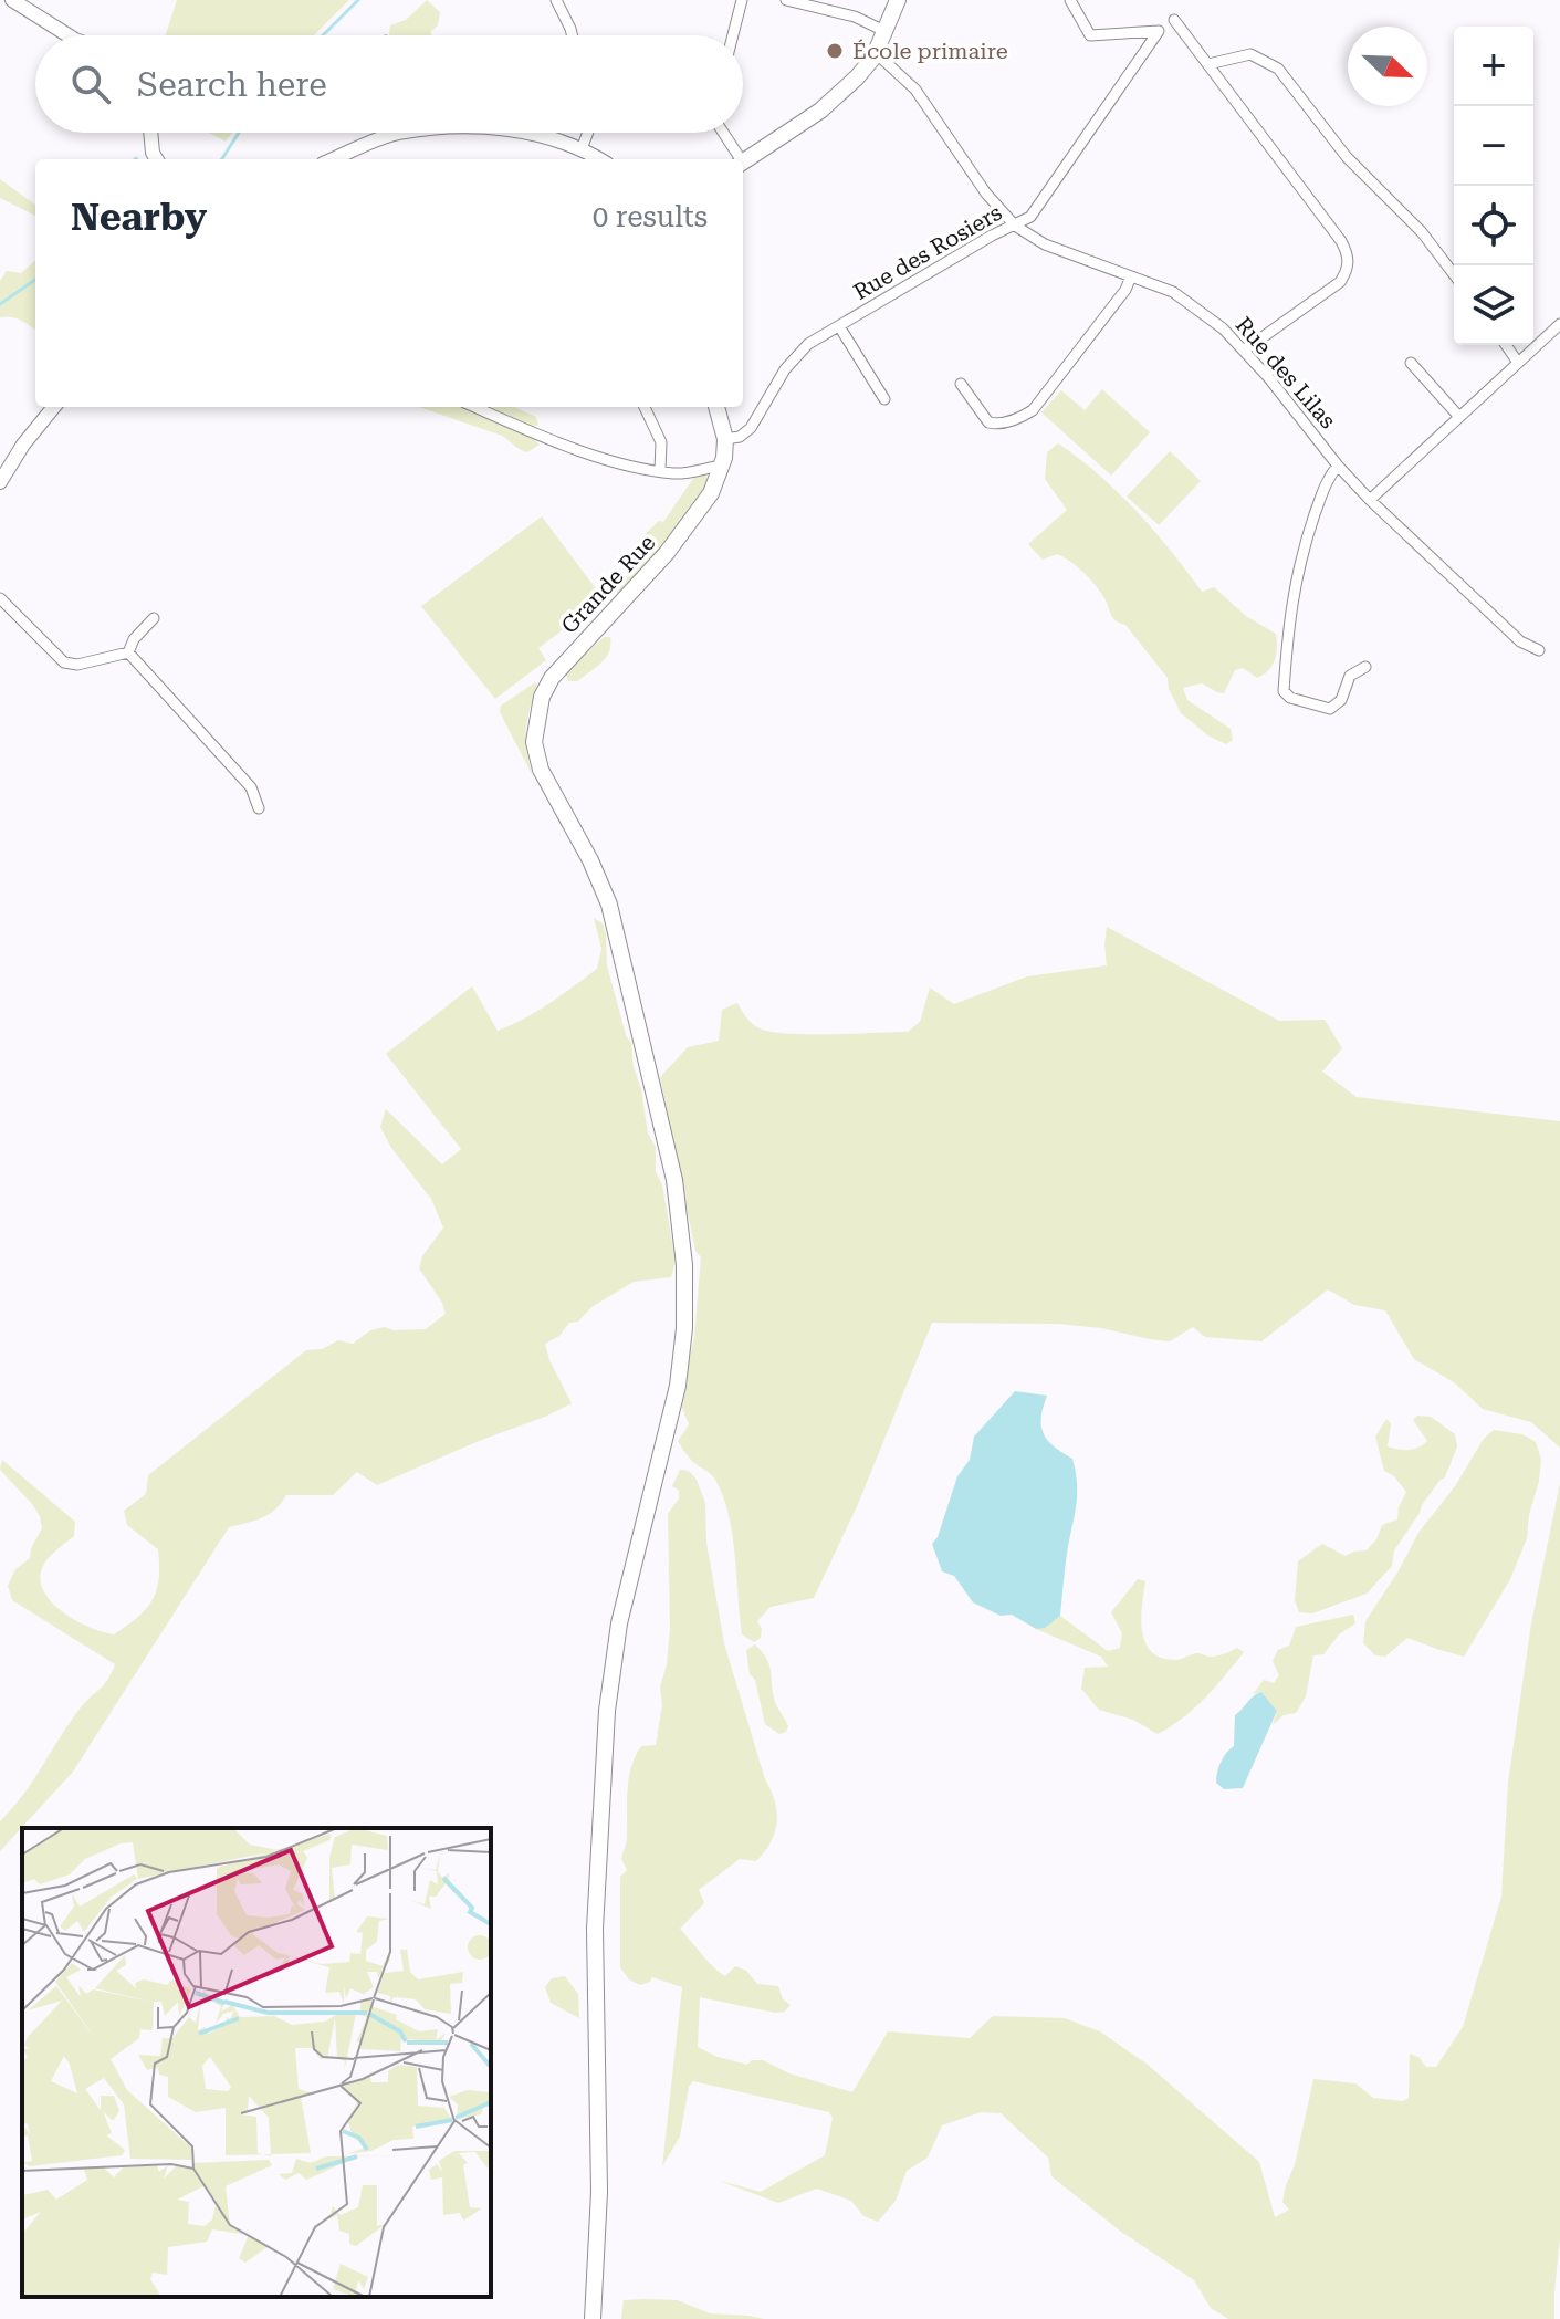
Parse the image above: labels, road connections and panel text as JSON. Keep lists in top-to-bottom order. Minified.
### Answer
{"streets":{"main road":["Grande Rue"],"street":["Rue des Rosiers","Rue des Lilas"]},"crossings":[["Rue des Rosiers","Rue des Lilas"],["Rue des Rosiers","Grande Rue"]],"places":["École primaire"],"north":"bottom right","page":{"map_buttons":["+","−"],"search":"Search here","heading":["Nearby","0 results"]}}
